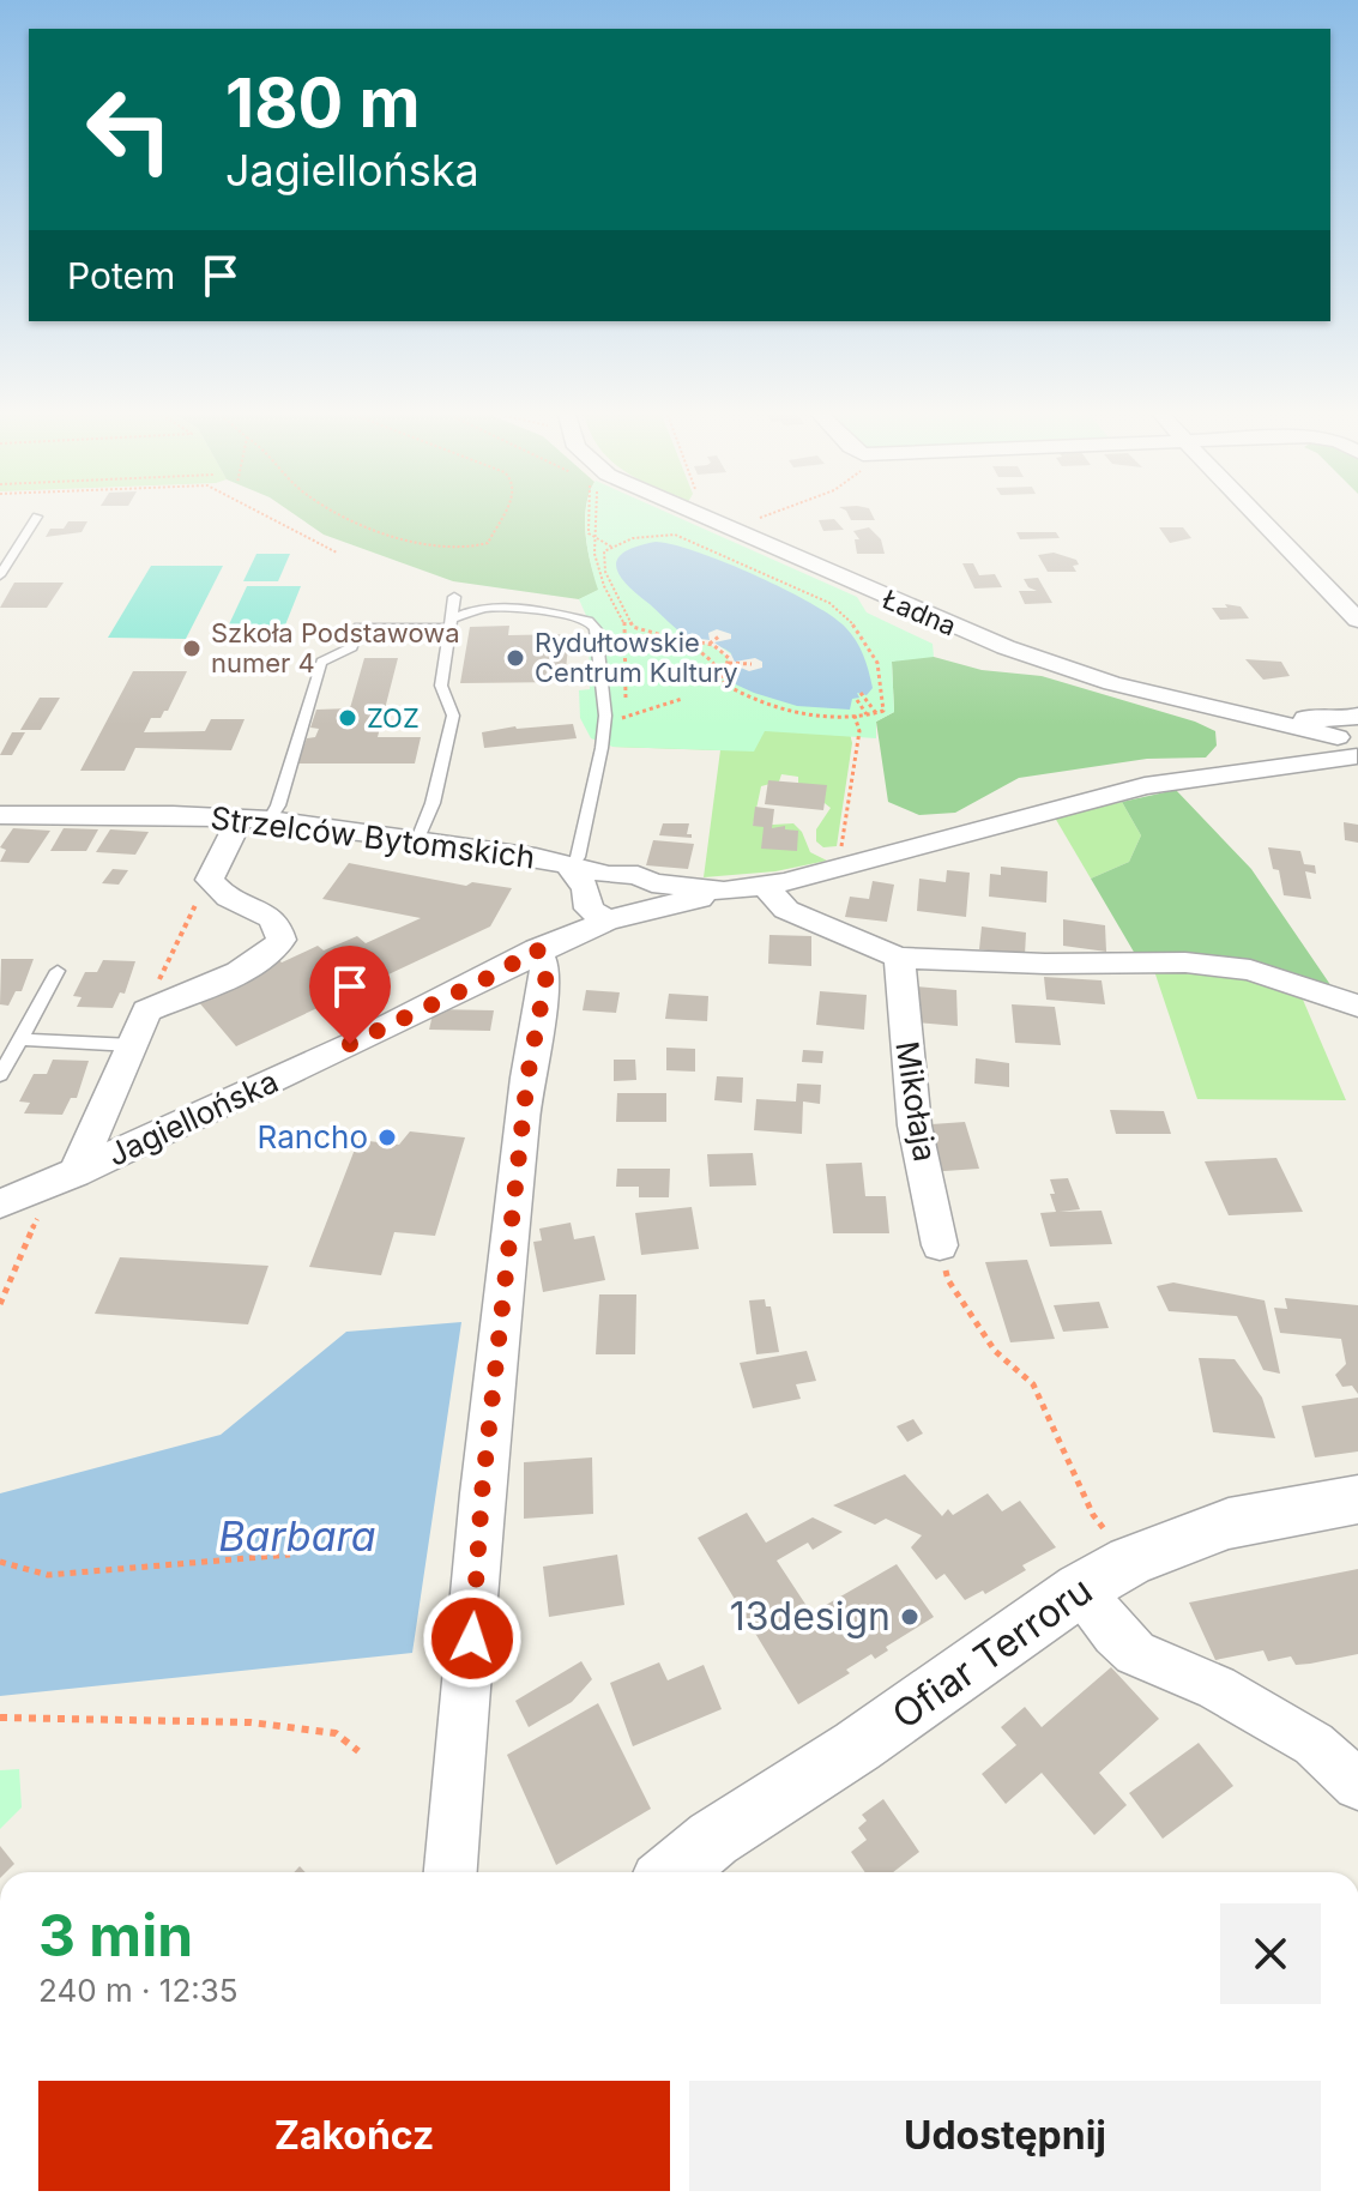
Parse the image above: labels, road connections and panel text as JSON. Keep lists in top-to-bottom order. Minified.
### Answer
{"streets":{"street":["Ładna","Strzelców Bytomskich","Mikołaja","Jagiellońska","Ofiar Terroru"]},"crossings":[["Strzelców Bytomskich","Jagiellońska"]],"water":["Barbara"],"places":["Szkoła Podstawowa numer 4","Rydułtowskie Centrum Kultury","ZOZ","Rancho","13design"],"page":{"turn":["180 m","Jagiellońska"],"then":"Potem","heading":["3 min","240 m · 12:35"],"buttons":["Zakończ","Udostępnij"]}}
